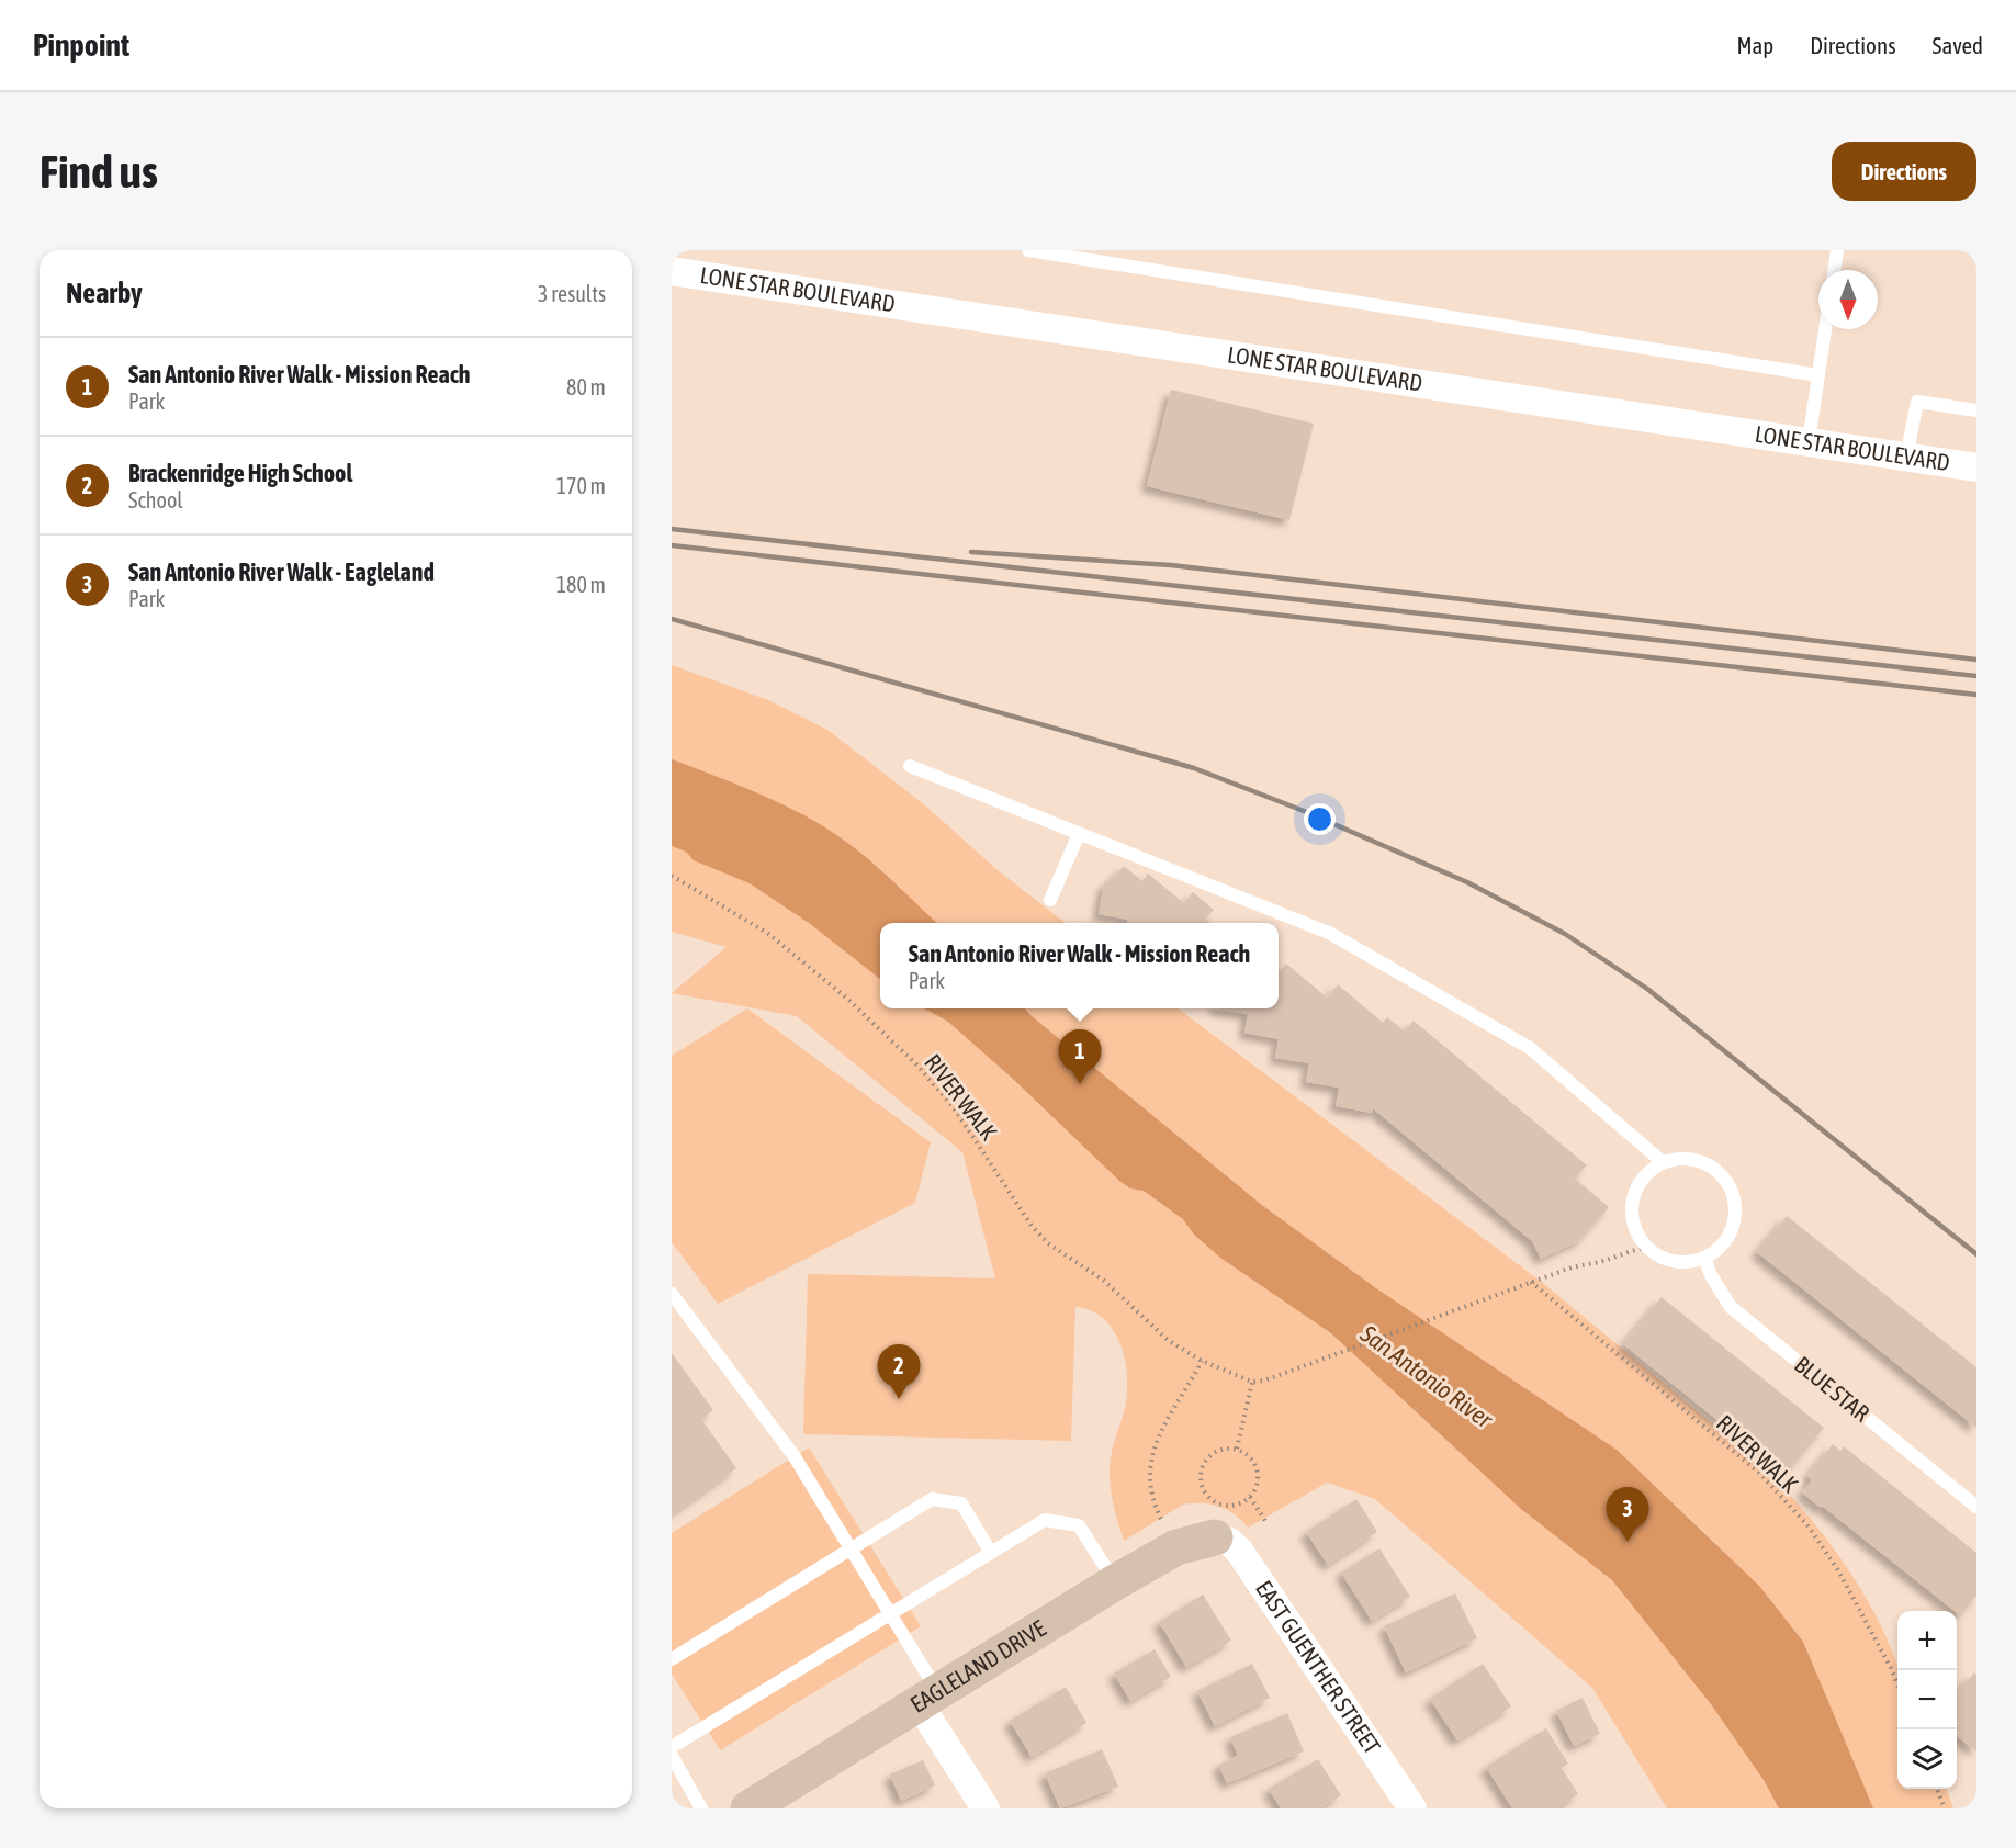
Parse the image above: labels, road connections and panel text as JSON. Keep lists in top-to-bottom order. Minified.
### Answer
{"streets":{"street":["LONE STAR BOULEVARD","EAGLELAND DRIVE","EAST GUENTHER STREET"],"lane":["BLUE STAR"],"path":["RIVER WALK"]},"crossings":[["RIVER WALK","BLUE STAR"],["EAGLELAND DRIVE","EAST GUENTHER STREET"]],"water":["San Antonio River"],"north":"bottom","page":{"header":"Pinpoint","nav":["Map","Directions","Saved"],"buttons":"Directions","title":"Find us","heading":["Nearby","3 results"],"list":[{"mark":"1","name":"San Antonio River Walk - Mission Reach","note":"Park","value":"80 m"},{"mark":"2","name":"Brackenridge High School","note":"School","value":"170 m"},{"mark":"3","name":"San Antonio River Walk - Eagleland","note":"Park","value":"180 m"}],"popup":["San Antonio River Walk - Mission Reach","Park"],"pins":["1","2","3"],"map_buttons":["+","−"]}}
